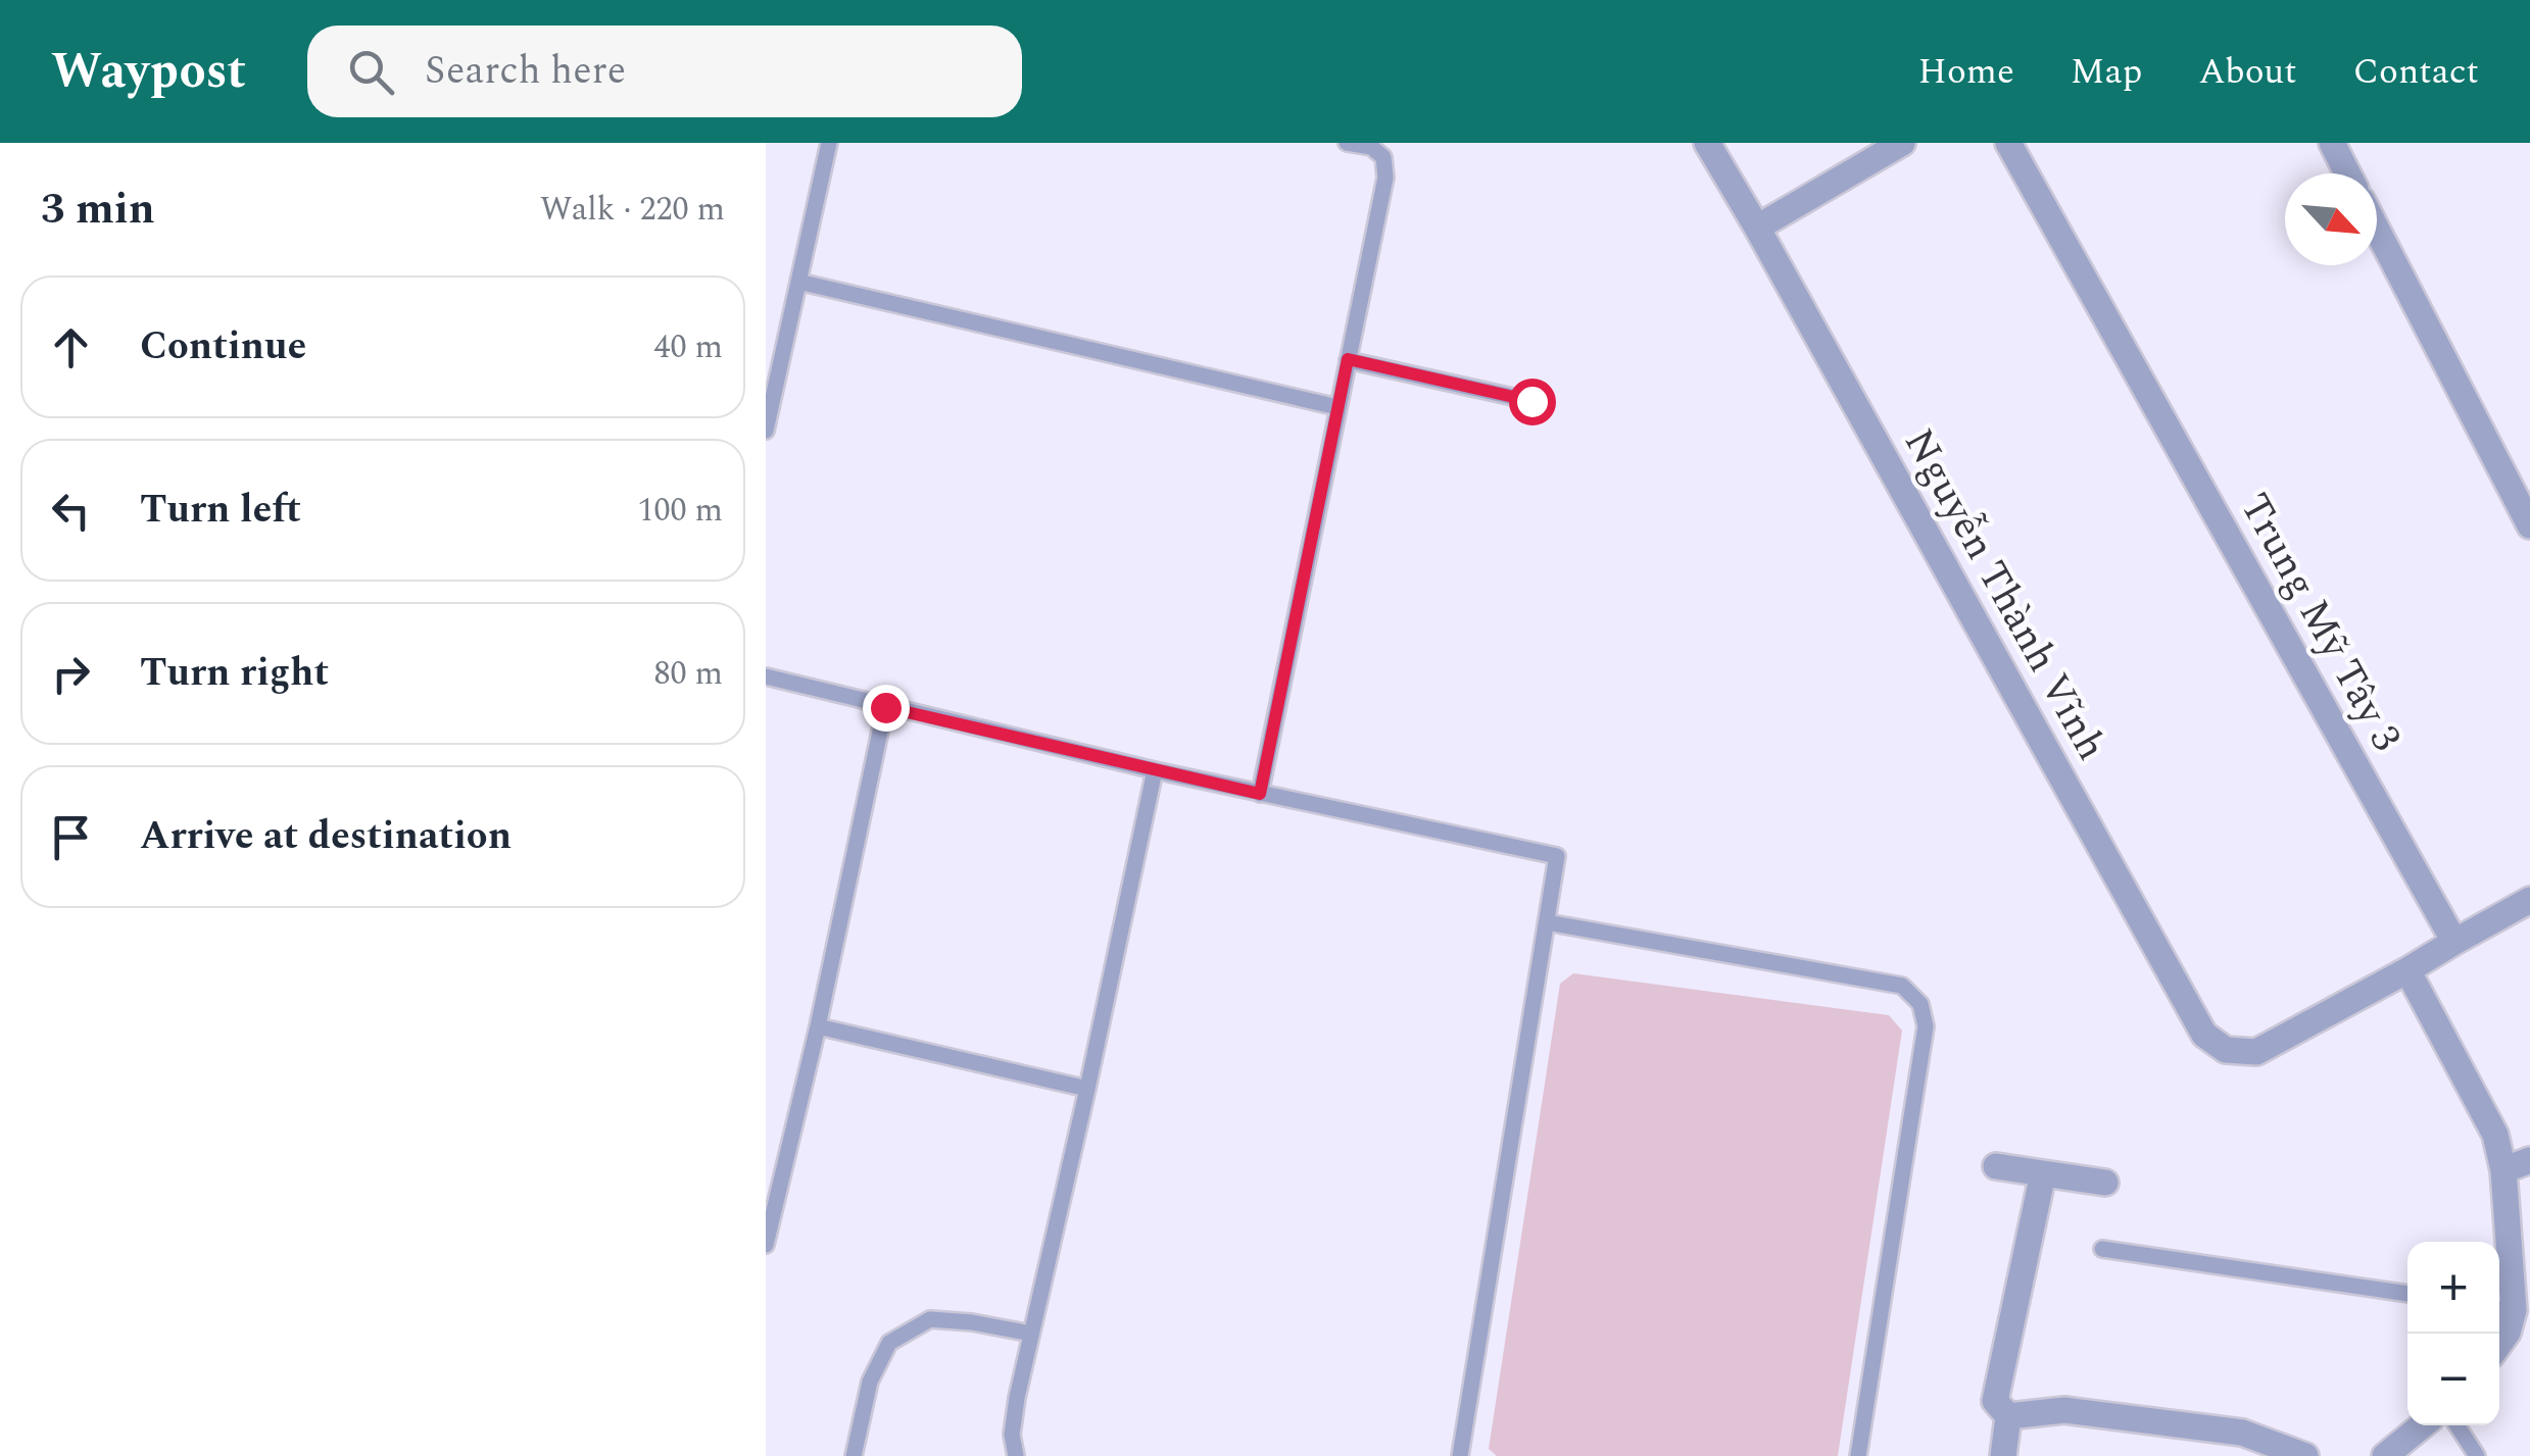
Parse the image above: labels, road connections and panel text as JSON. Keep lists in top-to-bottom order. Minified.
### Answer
{"streets":{"street":["Nguyễn Thành Vĩnh","Trung Mỹ Tây 3"]},"north":"bottom right","page":{"header":"Waypost","search":"Search here","nav":["Home","Map","About","Contact"],"heading":["3 min","Walk · 220 m"],"list":[["Continue","40 m"],["Turn left","100 m"],["Turn right","80 m"],"Arrive at destination"],"map_buttons":["+","−"]}}
